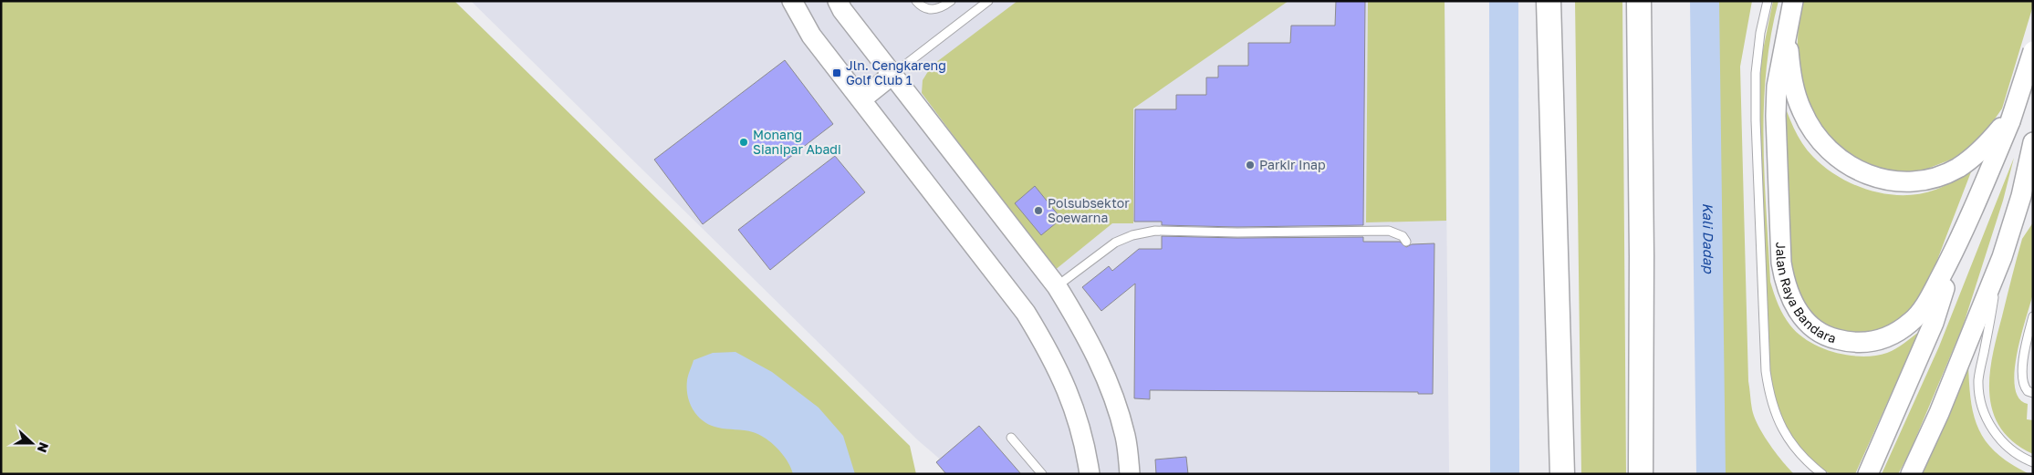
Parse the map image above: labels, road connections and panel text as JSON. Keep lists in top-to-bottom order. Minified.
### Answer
{"streets":{"street":["Jalan Raya Bandara"]},"water":["Kali Dadap"],"places":{"transit":["Jln. Cengkareng Golf Club 1"],"other":["Monang Sianipar Abadi","Parkir Inap","Polsubsektor Soewarna"]},"north":"right"}
